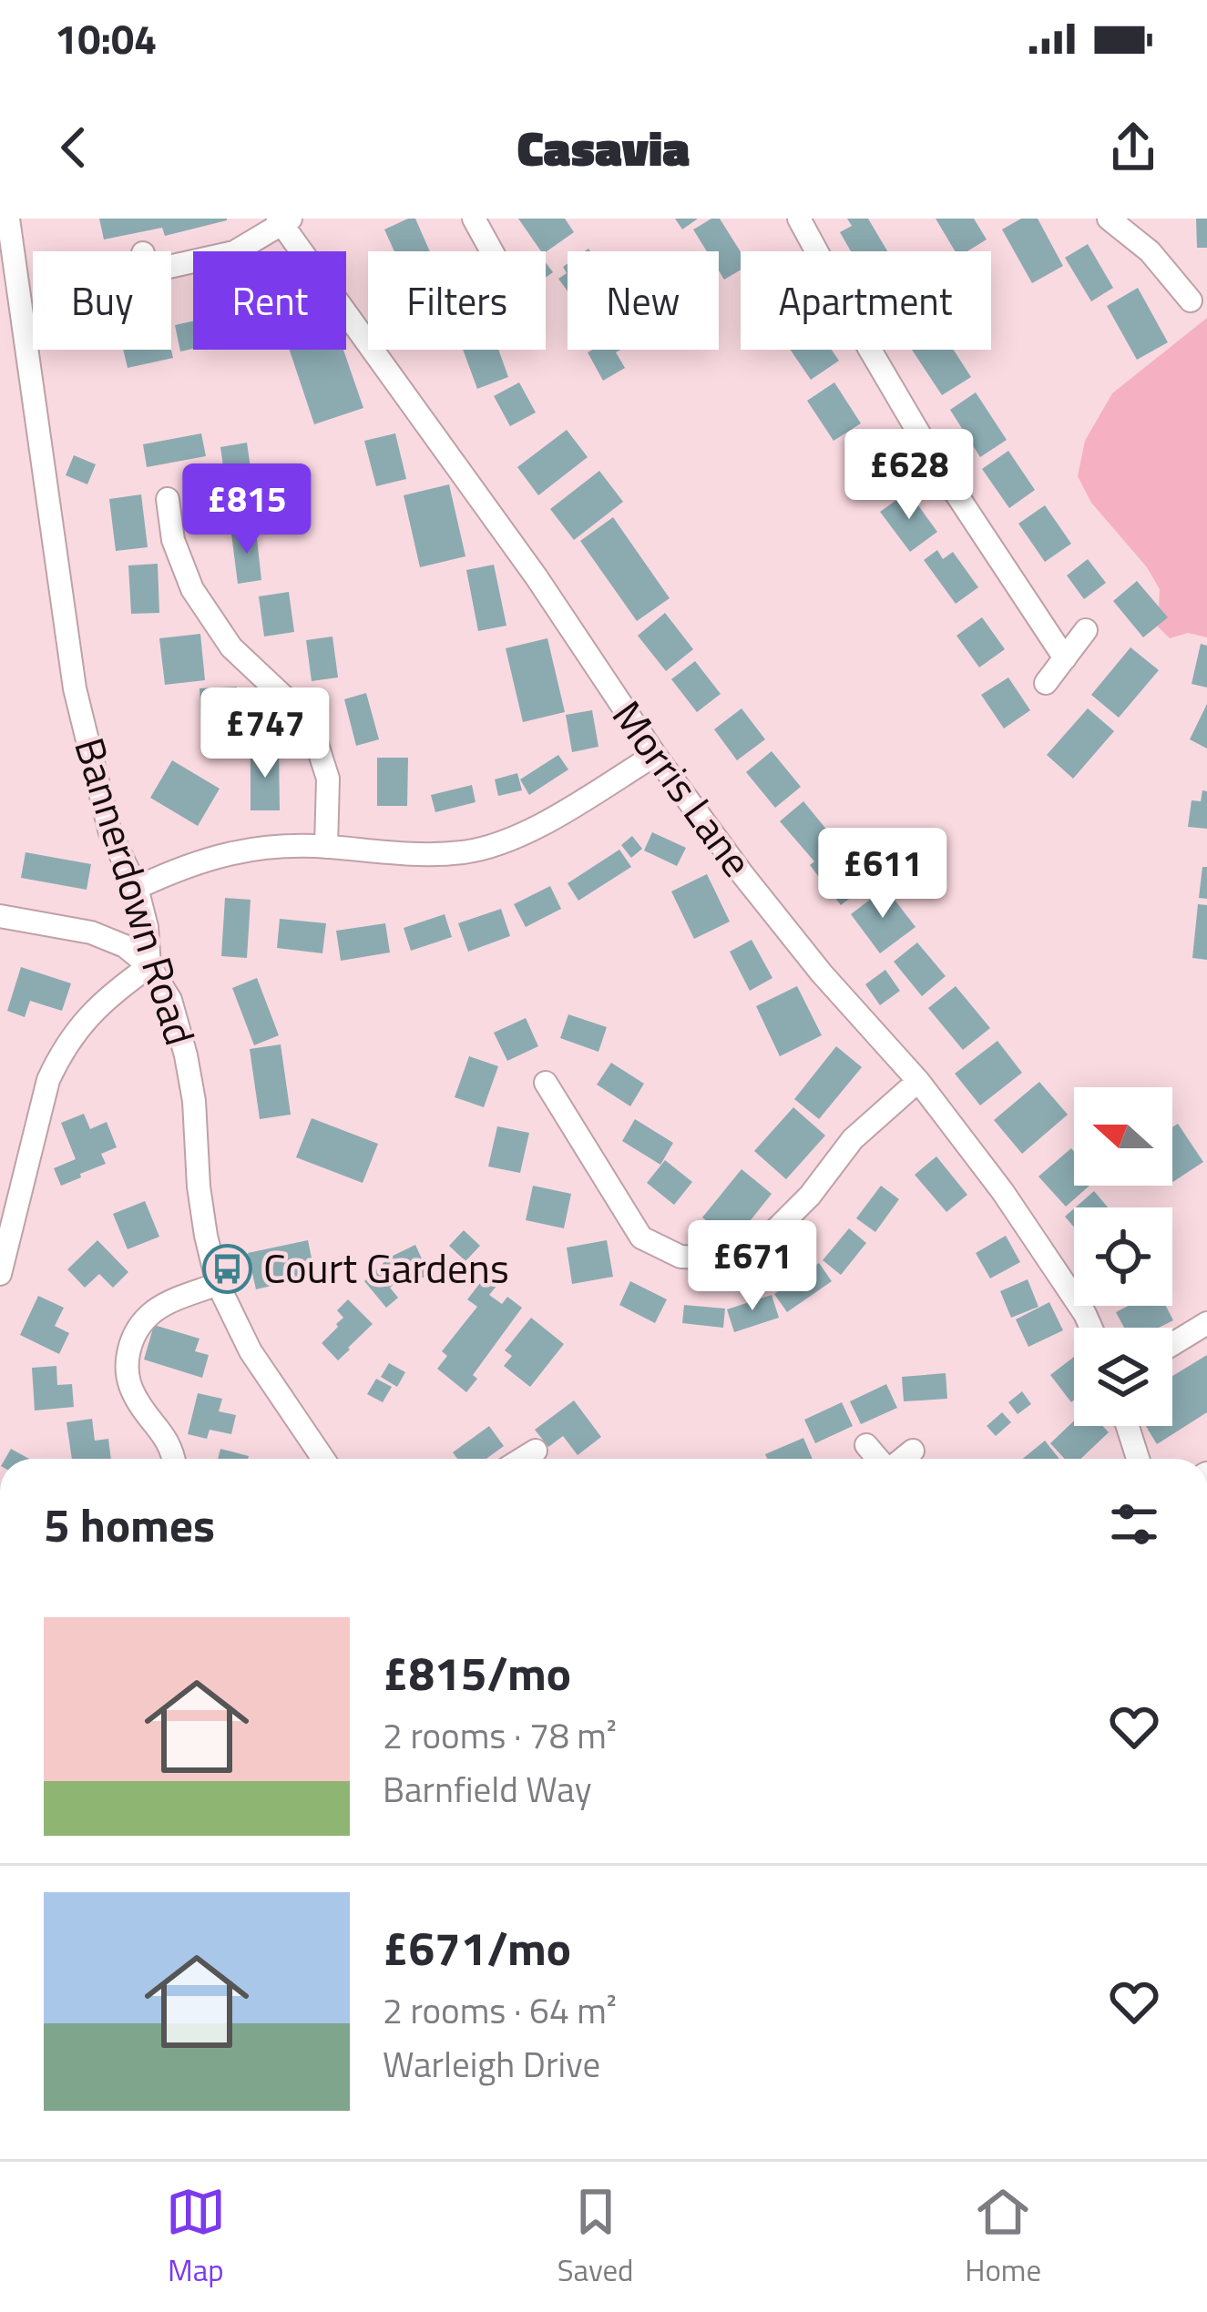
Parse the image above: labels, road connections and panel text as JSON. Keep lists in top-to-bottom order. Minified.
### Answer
{"streets":{"street":["Morris Lane","Bannerdown Road"]},"places":{"bus stop":["Court Gardens"]},"north":"left","page":{"status":"10:04","header":"Casavia","chip":["Buy","Rent","Filters","New","Apartment"],"price":["£628","£815","£747","£611","£671"],"heading":"5 homes","list":[{"name":"£815/mo","note":"2 rooms · 78 m² · Barnfield Way"},{"name":"£671/mo","note":"2 rooms · 64 m² · Warleigh Drive"}],"tabs":["Map","Saved","Home"]}}
